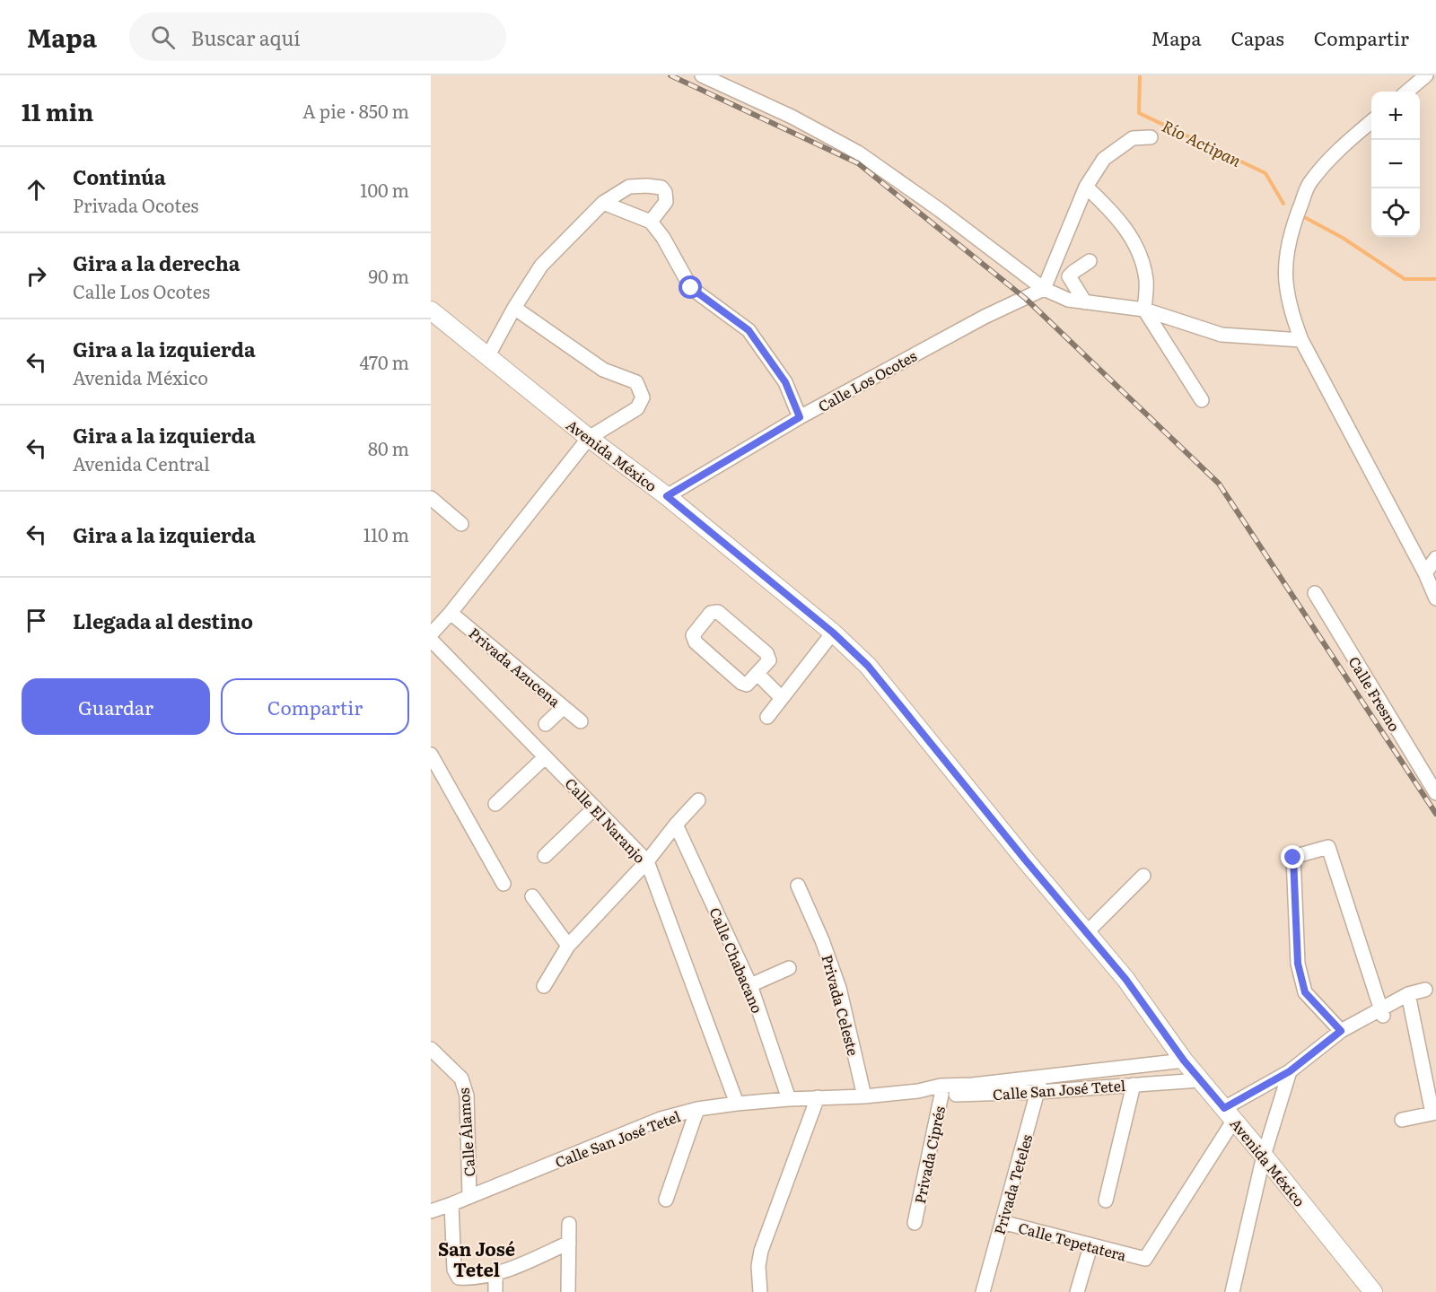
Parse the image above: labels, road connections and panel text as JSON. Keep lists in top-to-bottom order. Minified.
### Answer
{"streets":{"main road":["Avenida México"],"street":["Calle Los Ocotes","Privada Azucena","Calle Fresno","Calle El Naranjo","Calle Chabacano","Privada Celeste","Calle San José Tetel","Calle Álamos","Privada Ciprés","Privada Teteles","Calle Tepetatera"]},"crossings":[["Calle Los Ocotes","Avenida México"],["Avenida México","Calle San José Tetel"],["Avenida México","Calle Tepetatera"],["Calle El Naranjo","Calle San José Tetel"],["Calle Chabacano","Calle San José Tetel"],["Privada Celeste","Calle San José Tetel"],["Calle San José Tetel","Calle Álamos"],["Calle San José Tetel","Privada Ciprés"],["Calle San José Tetel","Privada Teteles"],["Privada Teteles","Calle Tepetatera"]],"districts":["San José Tetel"],"water":["Río Actipan"],"page":{"header":"Mapa","search":"Buscar aquí","nav":["Mapa","Capas","Compartir"],"heading":["11 min","A pie · 850 m"],"map_buttons":["+","−"],"list":[["Continúa","Privada Ocotes","100 m"],["Gira a la derecha","Calle Los Ocotes","90 m"],["Gira a la izquierda","Avenida México","470 m"],["Gira a la izquierda","Avenida Central","80 m"],["Gira a la izquierda","110 m"],"Llegada al destino"],"buttons":["Guardar","Compartir"]}}
